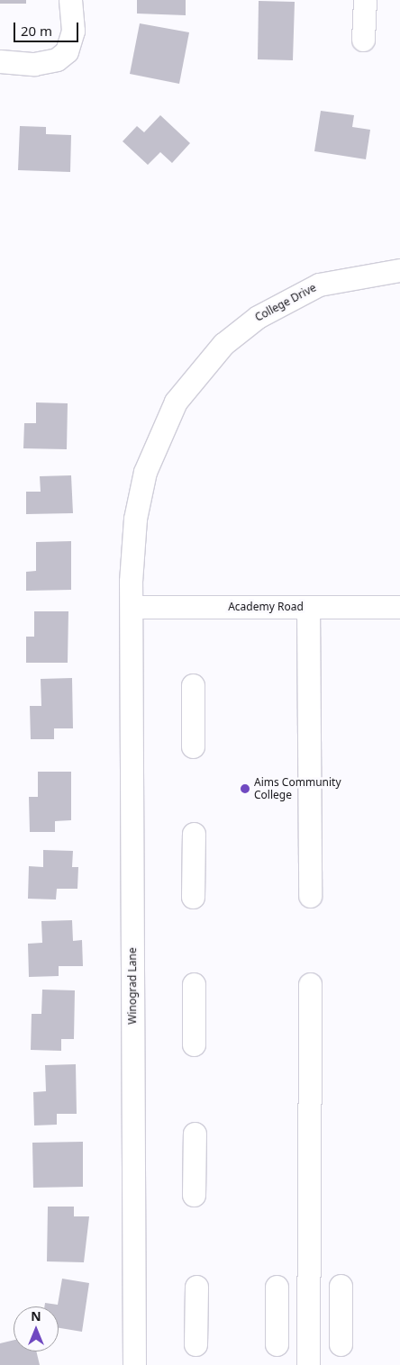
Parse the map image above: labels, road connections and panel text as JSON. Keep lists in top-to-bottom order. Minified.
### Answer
{"streets":{"street":["College Drive","Academy Road","Winograd Lane"]},"crossings":[["College Drive","Academy Road"],["College Drive","Winograd Lane"],["Academy Road","Winograd Lane"]],"places":["Aims Community College"],"scale_bar":"20 m","north":"top"}
